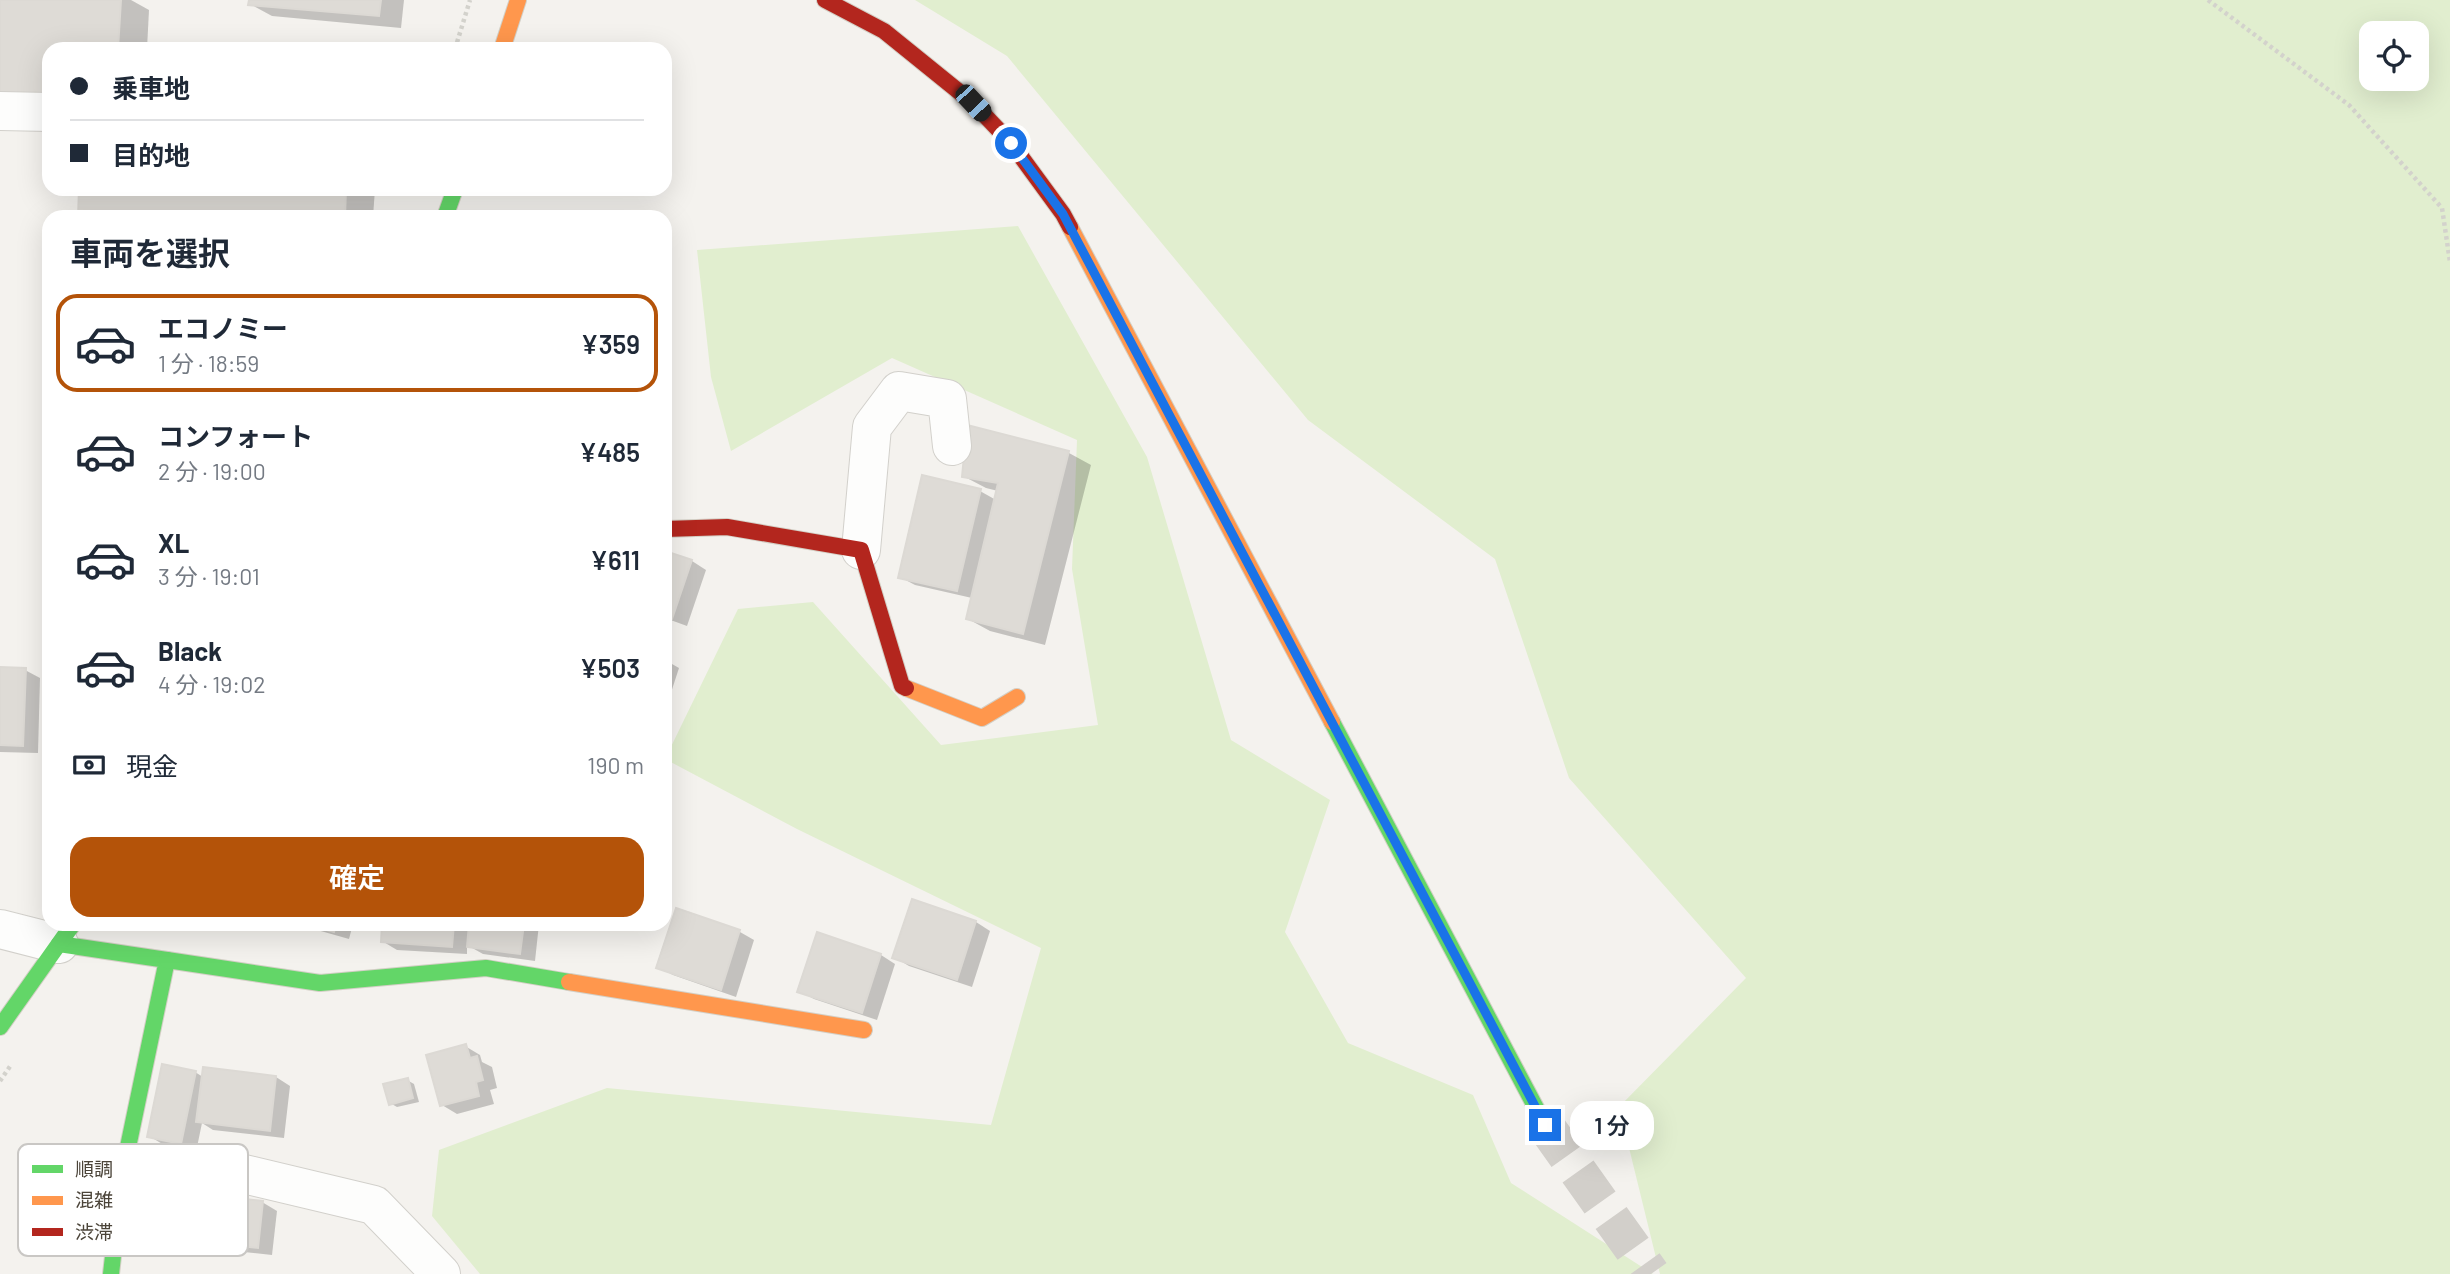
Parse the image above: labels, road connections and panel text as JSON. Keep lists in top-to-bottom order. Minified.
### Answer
{"legend":["順調","混雑","渋滞"],"page":{"banner":["乗車地","目的地"],"heading":"車両を選択","list":[{"name":"エコノミー","note":"1 分 · 18:59","value":"¥359"},{"name":"コンフォート","note":"2 分 · 19:00","value":"¥485"},{"name":"XL","note":"3 分 · 19:01","value":"¥611"},{"name":"Black","note":"4 分 · 19:02","value":"¥503"}],"pay":["現金","190 m"],"buttons":"確定","bubble":"1 分"}}
